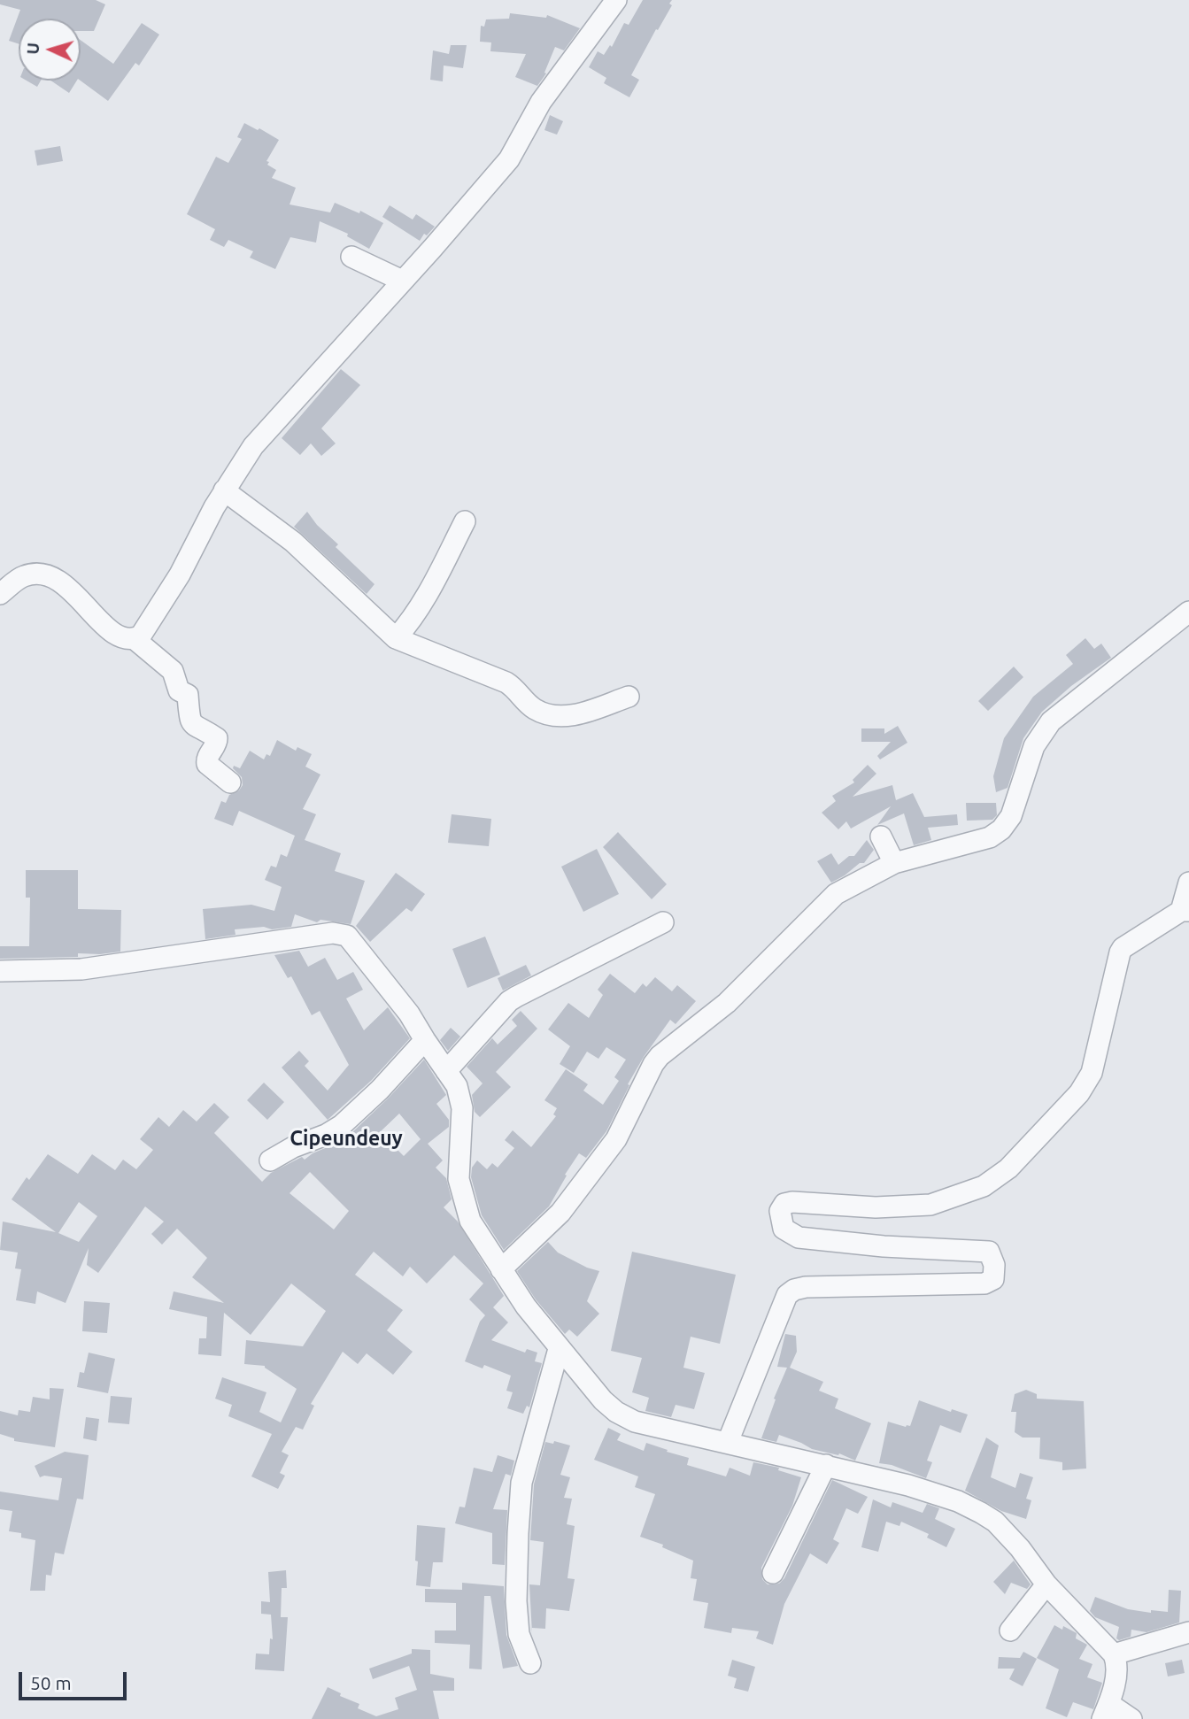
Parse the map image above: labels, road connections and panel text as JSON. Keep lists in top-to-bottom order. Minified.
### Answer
{"districts":["Cipeundeuy"],"scale_bar":"50 m","north":"left"}
